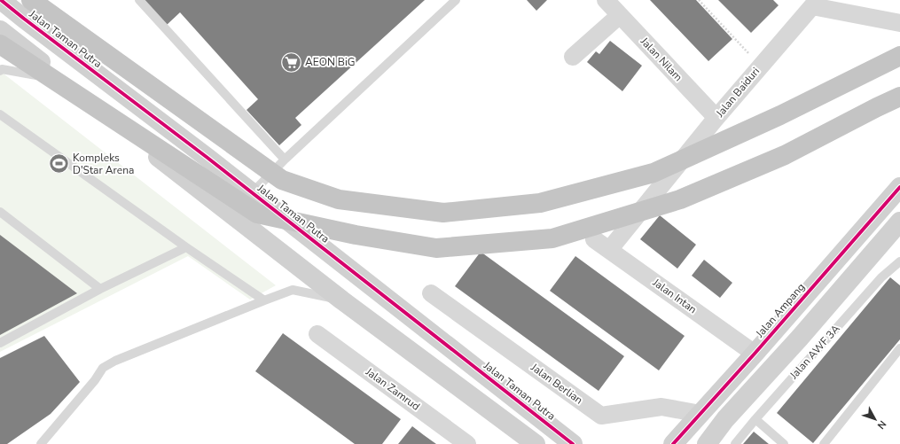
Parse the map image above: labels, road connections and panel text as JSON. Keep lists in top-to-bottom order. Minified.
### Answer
{"streets":{"street":["Jalan Taman Putra","Jalan Nilam","Jalan Baiduri","Jalan Intan","Jalan Ampang","Jalan Berlian","Jalan Zamrud"],"lane":["Jalan AWF 3A"]},"crossings":[["Jalan Nilam","Jalan Baiduri"],["Jalan Baiduri","Jalan Intan"],["Jalan Intan","Jalan Ampang"],["Jalan Ampang","Jalan Berlian"]],"places":{"supermarket":["AEON BiG"],"sports":["Kompleks D'Star Arena"]},"north":"bottom right"}
